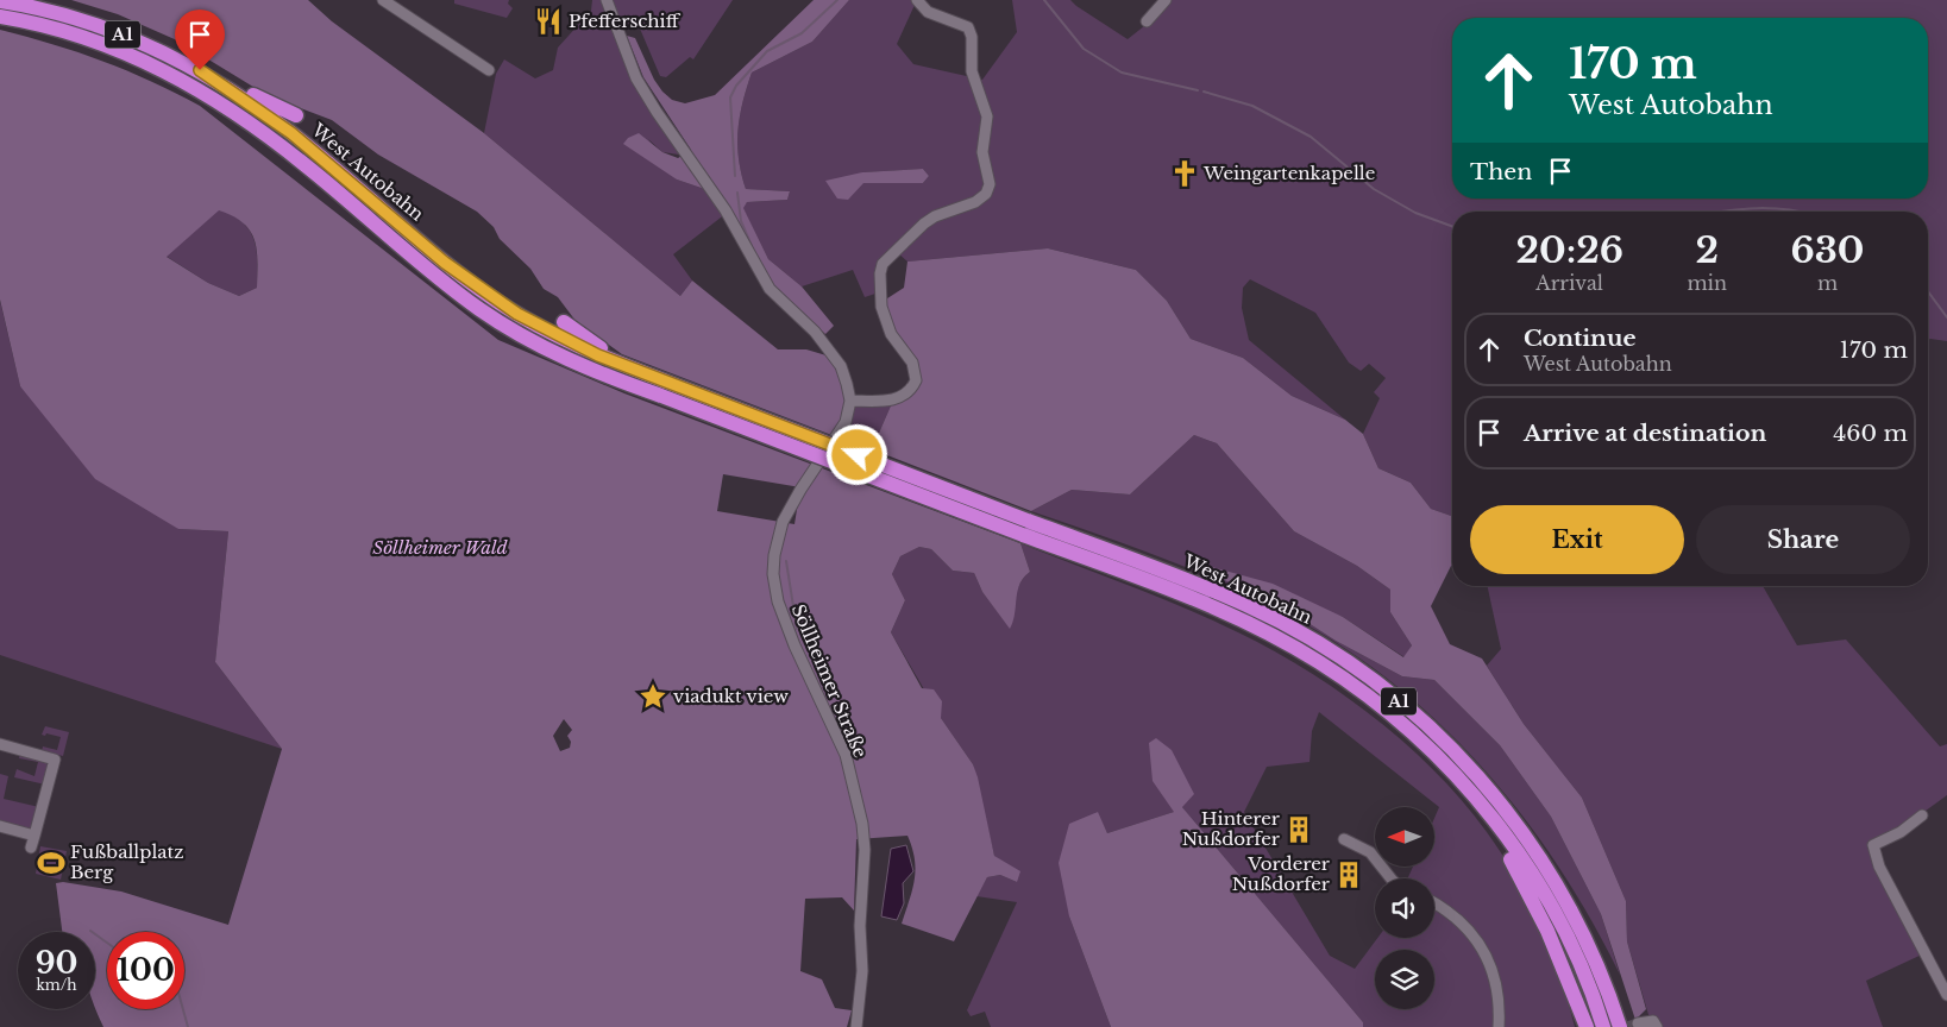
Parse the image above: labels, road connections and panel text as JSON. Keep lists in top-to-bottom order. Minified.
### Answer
{"streets":{"highway":["A1","West Autobahn"],"street":["Söllheimer Straße"]},"crossings":[["A1","West Autobahn"]],"parks":["Söllheimer Wald"],"places":{"restaurant":["Pfefferschiff"],"church":["Weingartenkapelle"],"place":["viadukt view"],"building":["Hinterer Nußdorfer","Vorderer Nußdorfer"],"sports":["Fußballplatz Berg"]},"north":"left","page":{"turn":["170 m","West Autobahn"],"then":"Then","eta":["20:26","Arrival","2","min","630","m"],"list":[{"name":"Continue","note":"West Autobahn","value":"170 m"},{"name":"Arrive at destination","value":"460 m"}],"buttons":["Exit","Share"],"speed":"90 km/h","limit":"100"}}
